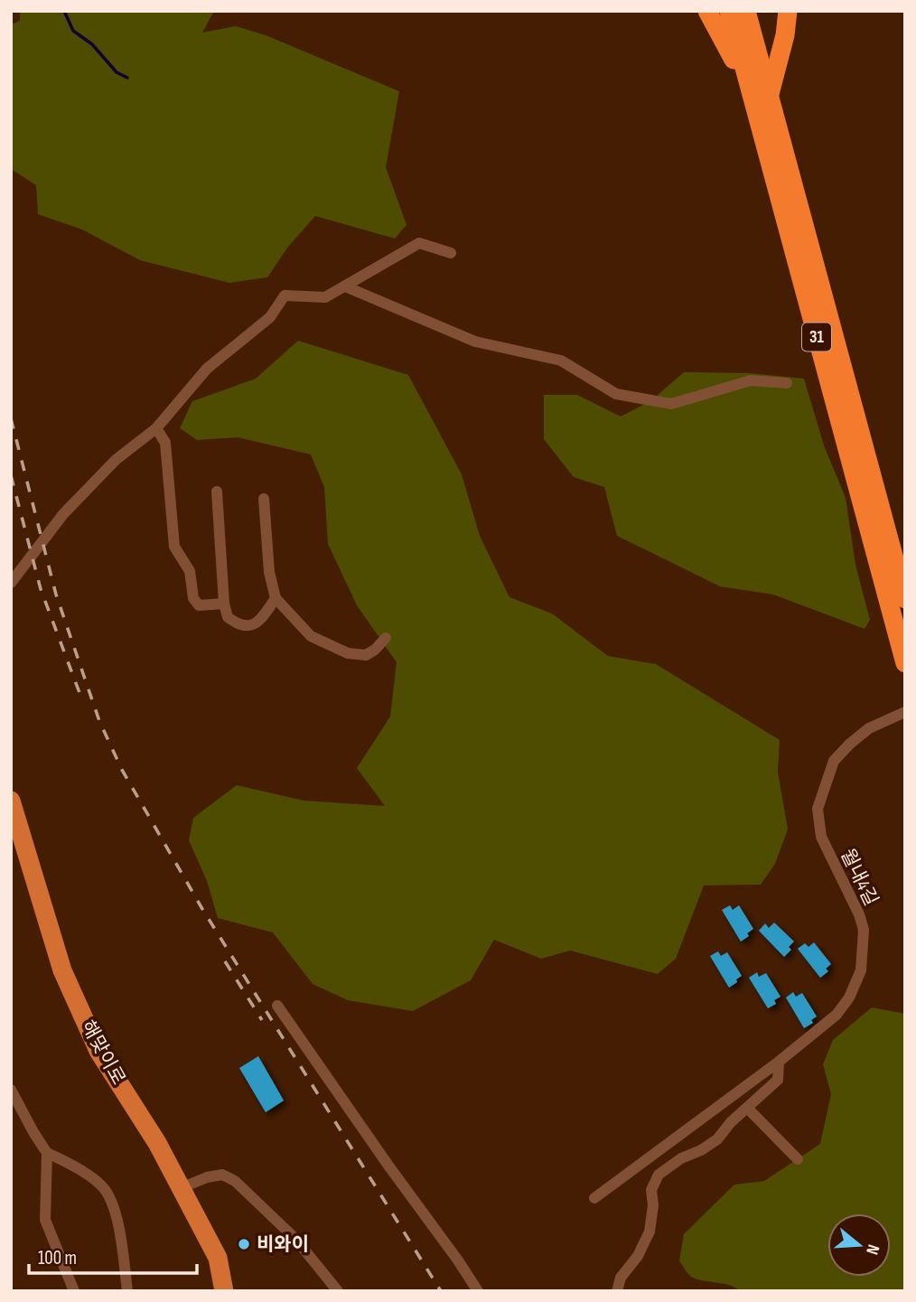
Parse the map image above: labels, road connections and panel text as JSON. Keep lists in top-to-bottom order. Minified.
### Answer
{"streets":{"highway":["31"],"main road":["해맞이로"],"street":["월내4길"]},"places":["비와이"],"scale_bar":"100 m","north":"right"}
